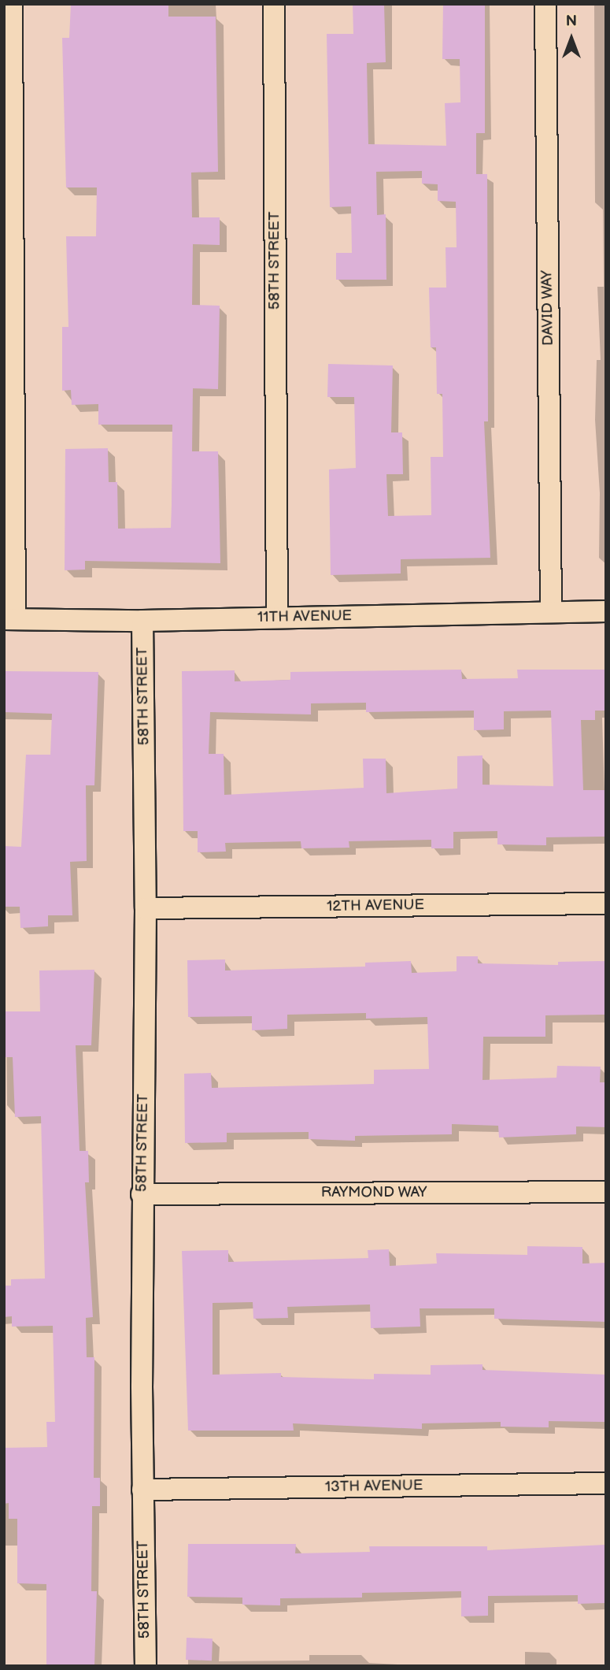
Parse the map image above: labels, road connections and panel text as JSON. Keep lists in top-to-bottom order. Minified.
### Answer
{"streets":{"street":["58TH STREET","DAVID WAY","11TH AVENUE","12TH AVENUE","RAYMOND WAY","13TH AVENUE"]},"crossings":[["58TH STREET","11TH AVENUE"],["58TH STREET","12TH AVENUE"],["58TH STREET","RAYMOND WAY"],["58TH STREET","13TH AVENUE"],["DAVID WAY","11TH AVENUE"]],"north":"top"}
